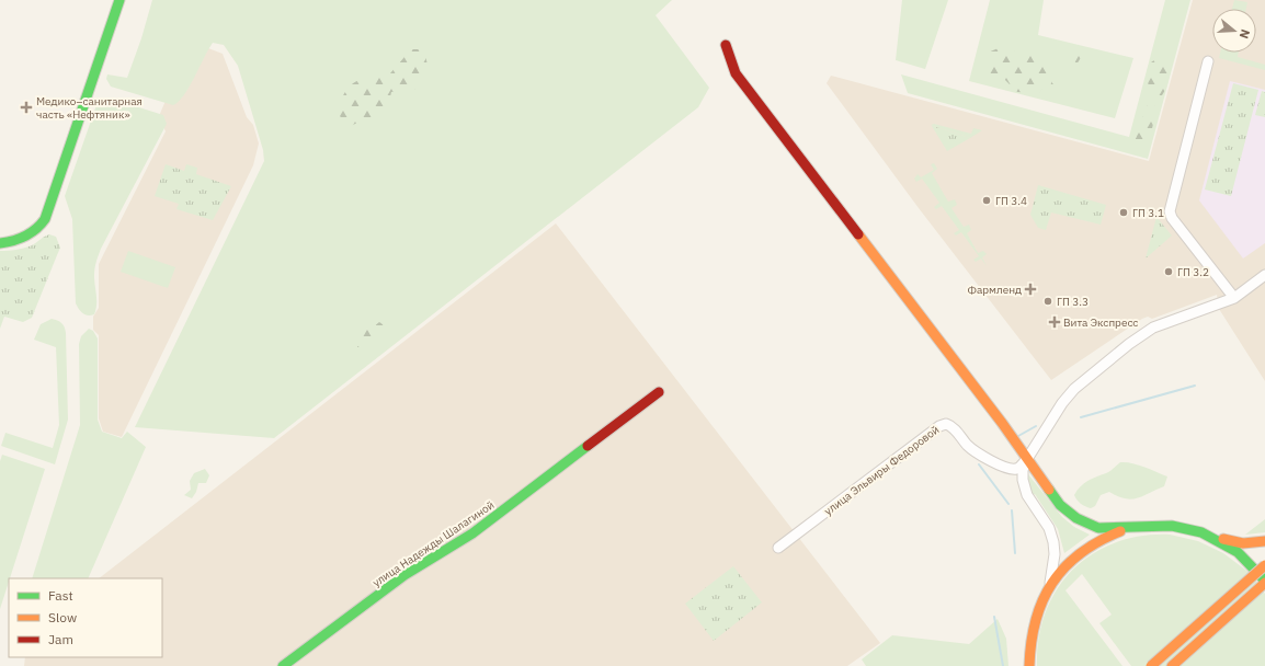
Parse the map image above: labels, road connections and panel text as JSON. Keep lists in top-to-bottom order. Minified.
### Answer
{"streets":{"main road":["улица Надежды Шалагиной"],"street":["улица Эльвиры Федоровой"]},"places":{"health":["Медико–санитарная часть «Нефтяник»","Фармленд","Вита Экспресс"],"other":["ГП 3.4","ГП 3.1","ГП 3.2","ГП 3.3"]},"legend":["Fast","Slow","Jam"],"north":"right"}
